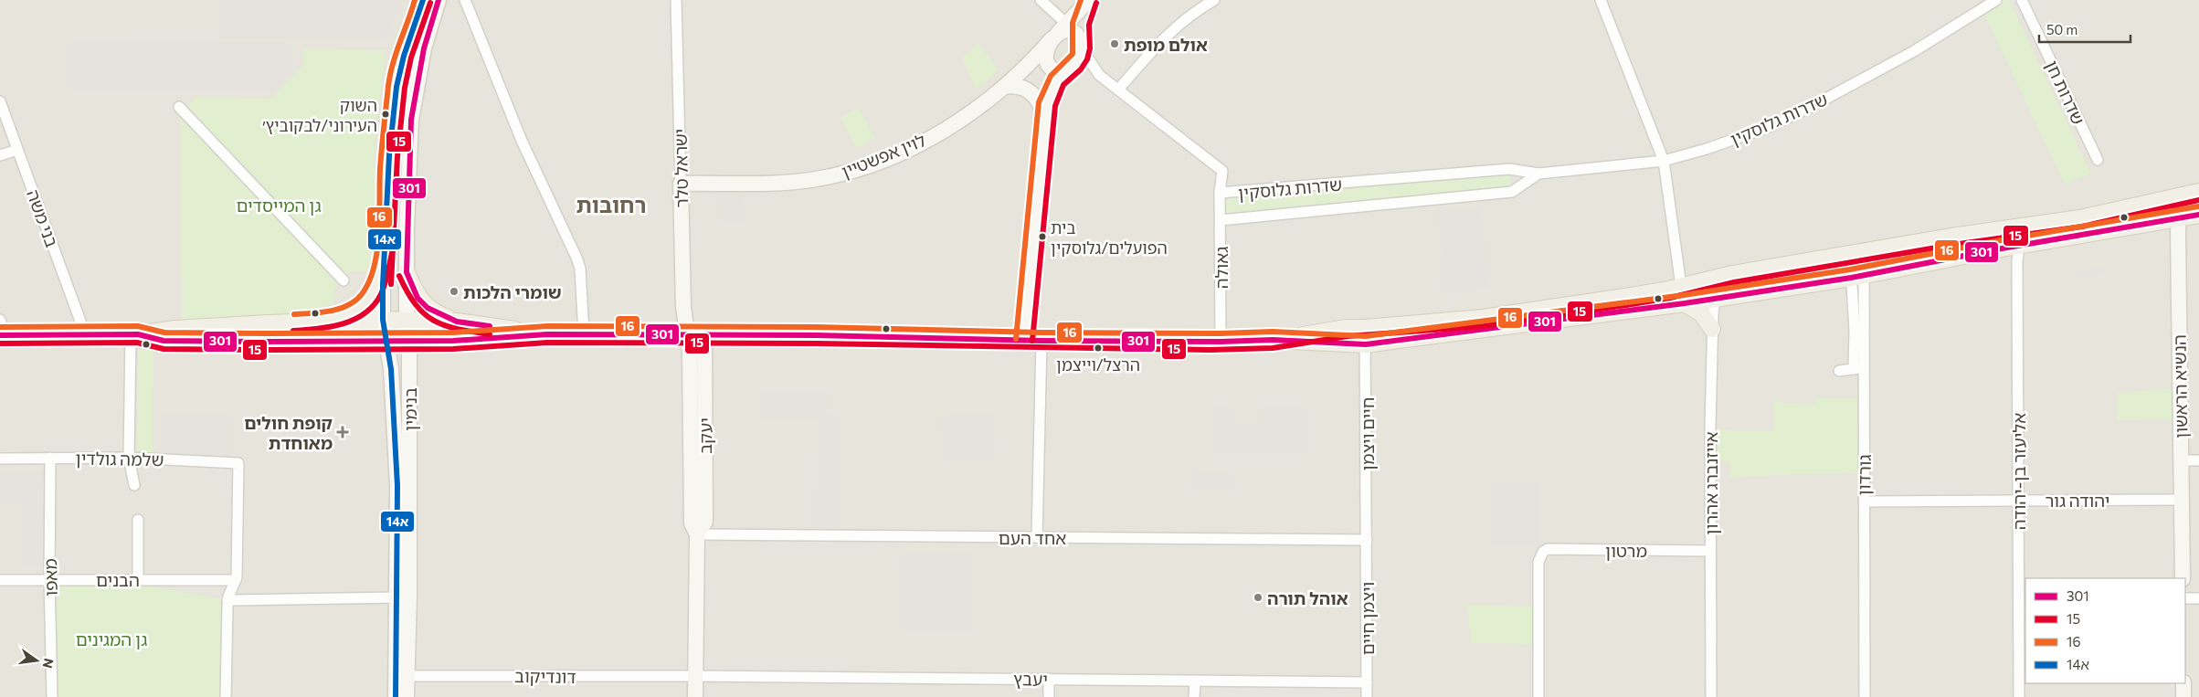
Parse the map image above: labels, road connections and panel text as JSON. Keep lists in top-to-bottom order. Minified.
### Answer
{"streets":{"street":["שדרות חן","שדרות גלוסקין","לוין אפשטיין","ישראל טלר","בני משה","גאולה","הנשיא הראשון","בנימין","חיים ויצמן","יעקב","שלמה גולדין","אליעזר בן-יהודה","גורדון","אייזנברג אהרון","יהודה גור","אחד העם","מרטון","מאפו","הבנים","ויצמן חיים","דונדיקוב","יעבץ"]},"crossings":[["שדרות גלוסקין","לוין אפשטיין"],["שדרות גלוסקין","גאולה"],["לוין אפשטיין","ישראל טלר"],["ישראל טלר","יעקב"],["הנשיא הראשון","יהודה גור"],["בנימין","דונדיקוב"],["חיים ויצמן","אחד העם"],["חיים ויצמן","ויצמן חיים"],["יעקב","אחד העם"],["יעקב","דונדיקוב"],["יעקב","יעבץ"],["שלמה גולדין","מאפו"],["שלמה גולדין","הבנים"],["אליעזר בן-יהודה","יהודה גור"],["גורדון","יהודה גור"],["אייזנברג אהרון","מרטון"],["אחד העם","ויצמן חיים"],["מאפו","הבנים"],["ויצמן חיים","יעבץ"],["דונדיקוב","יעבץ"]],"districts":["רחובות"],"parks":["גן המייסדים","גן המגינים"],"places":{"other":["אולם מופת","השוק העירוני/לבקוביץ׳","בית הפועלים/גלוסקין","שומרי הלכות","הרצל/וייצמן","אוהל תורה"],"health":["קופת חולים מאוחדת"]},"lines":["transit line 301","transit line 16","transit line 14א","transit line 15"],"legend":["301","15","16","14א"],"scale_bar":"50 m","north":"right"}
